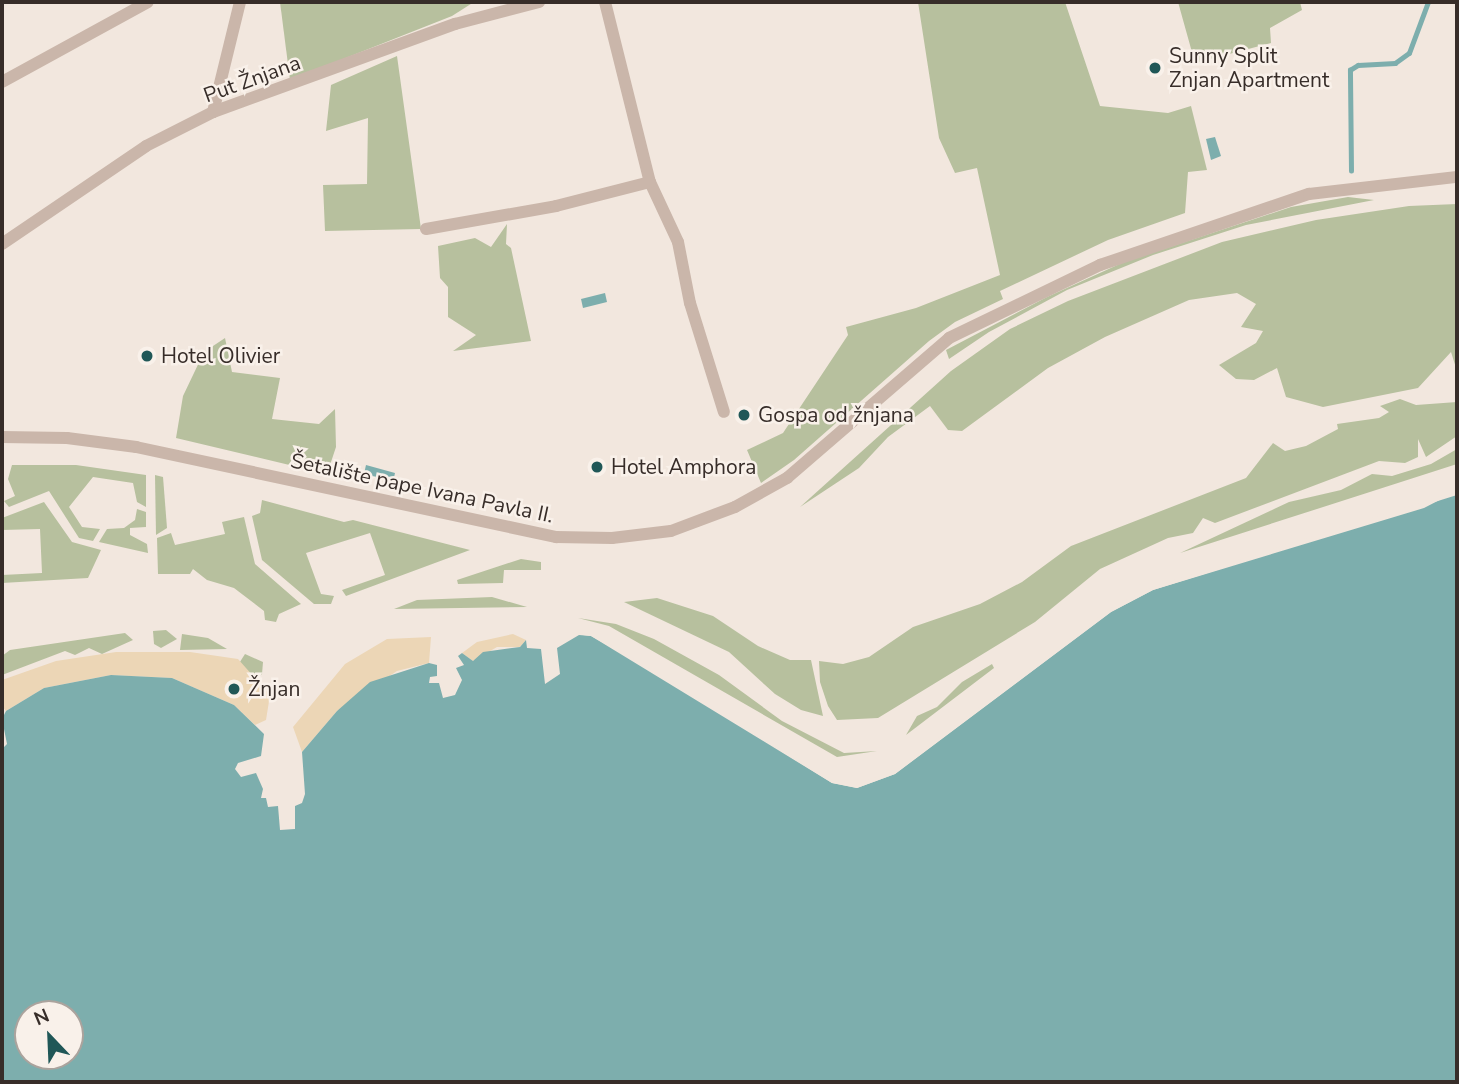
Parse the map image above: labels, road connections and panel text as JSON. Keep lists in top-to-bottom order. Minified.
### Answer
{"streets":{"street":["Put Žnjana","Šetalište pape Ivana Pavla II."]},"places":["Sunny Split Znjan Apartment","Hotel Olivier","Gospa od žnjana","Hotel Amphora","Žnjan"],"north":"top left"}
